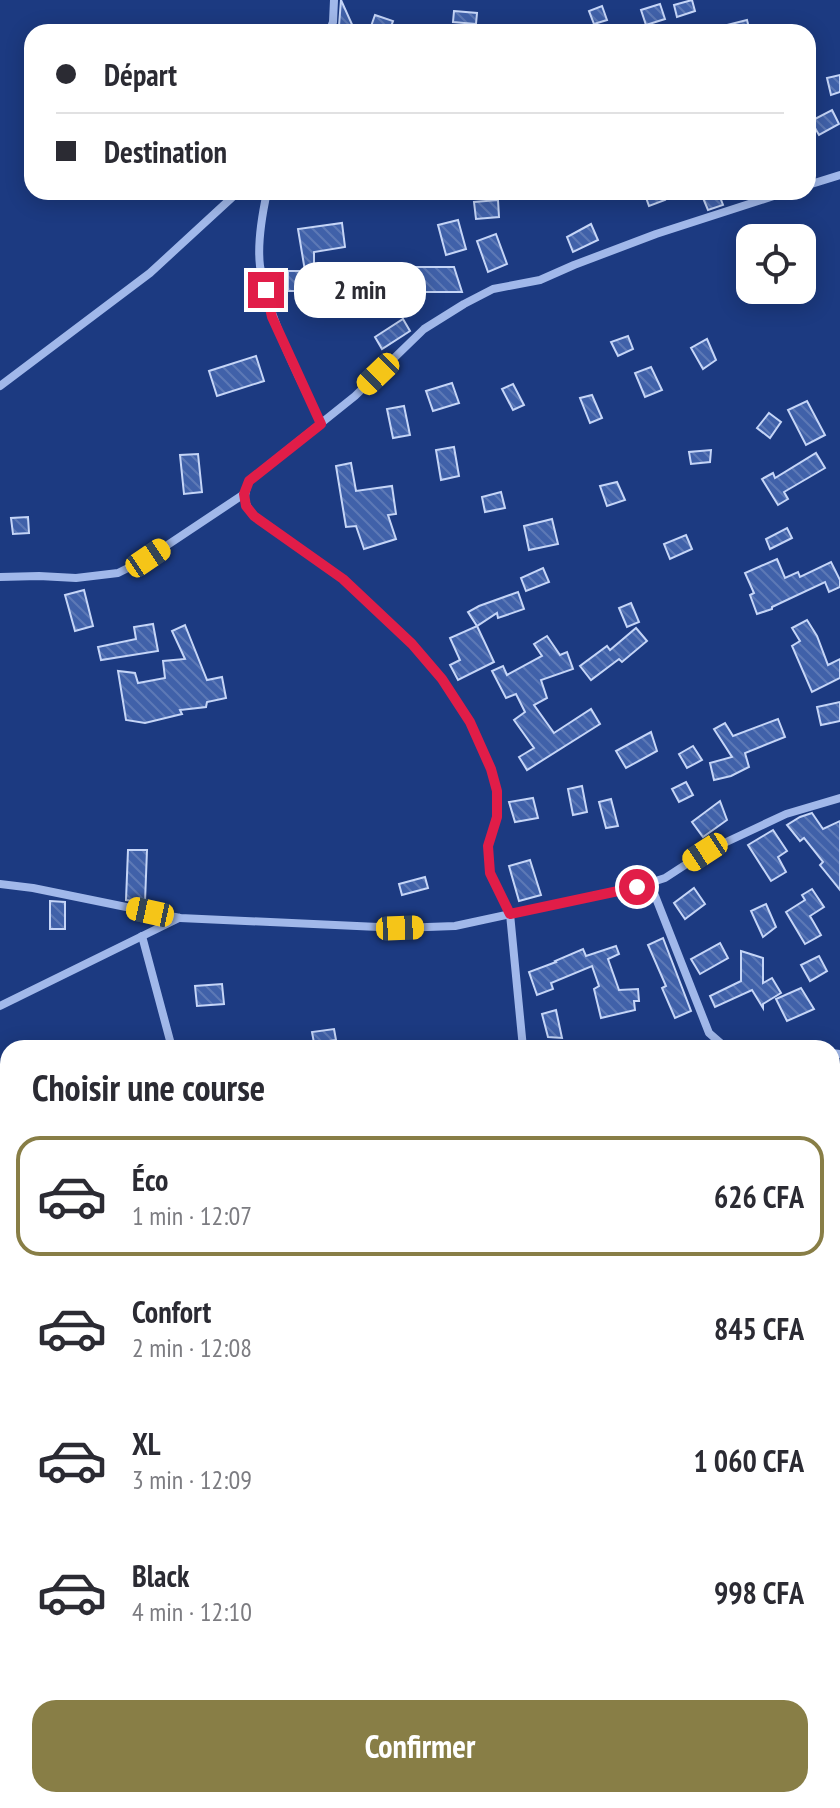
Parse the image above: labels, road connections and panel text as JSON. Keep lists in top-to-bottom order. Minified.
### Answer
{"page":{"banner":["Départ","Destination"],"bubble":"2 min","heading":"Choisir une course","list":[{"name":"Éco","note":"1 min · 12:07","value":"626 CFA"},{"name":"Confort","note":"2 min · 12:08","value":"845 CFA"},{"name":"XL","note":"3 min · 12:09","value":"1 060 CFA"},{"name":"Black","note":"4 min · 12:10","value":"998 CFA"}],"buttons":"Confirmer"}}
